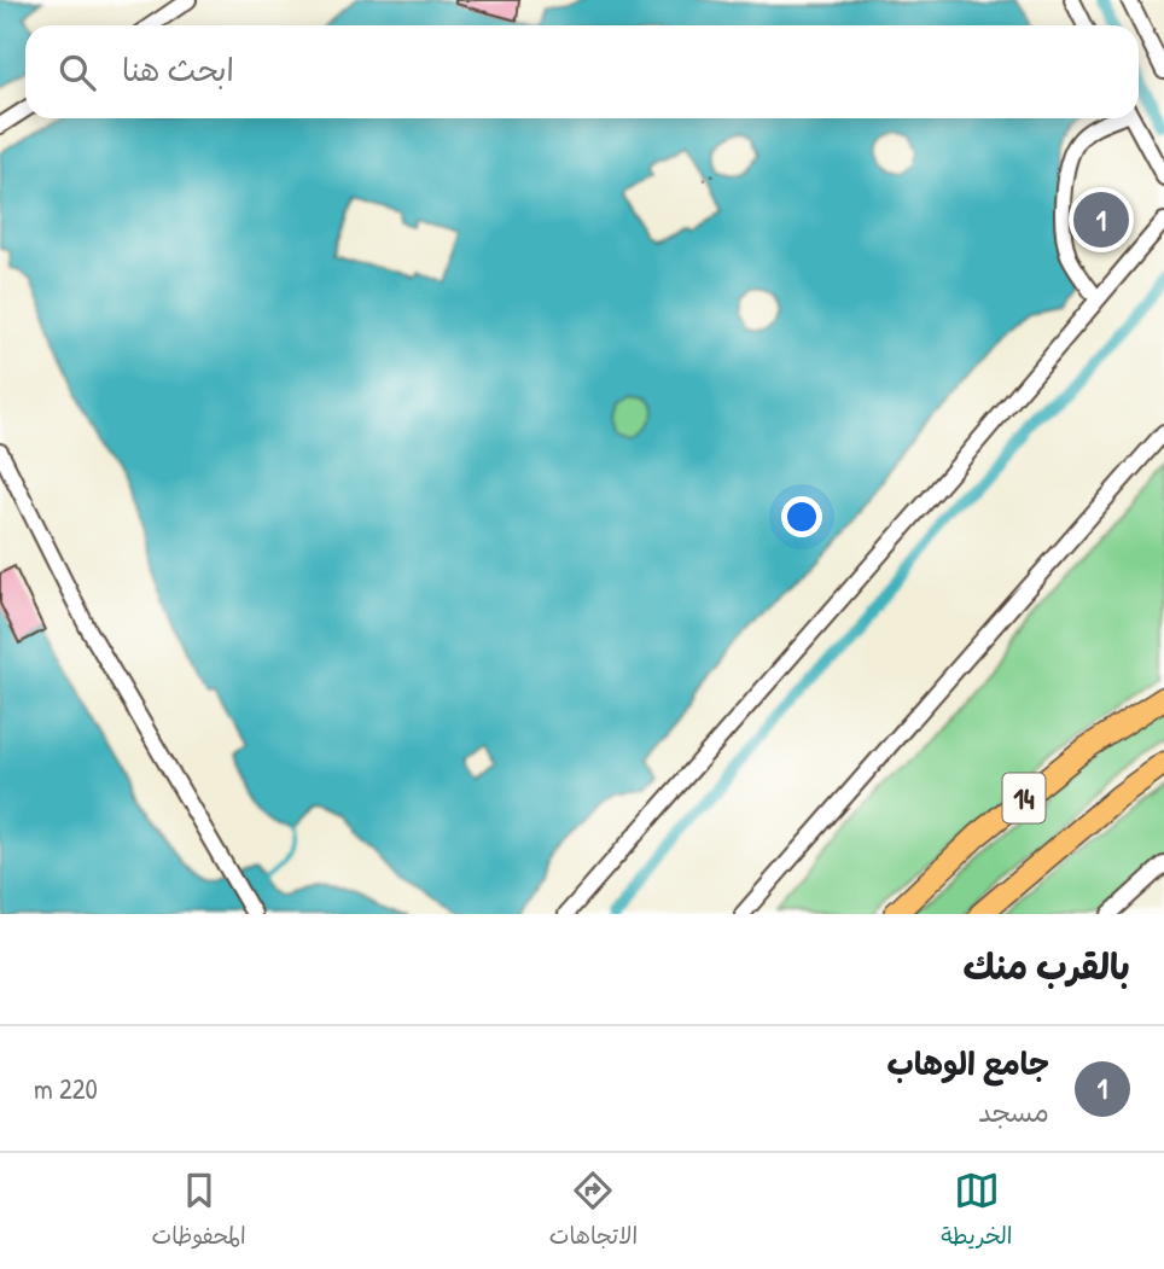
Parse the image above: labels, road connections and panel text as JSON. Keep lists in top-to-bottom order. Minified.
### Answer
{"streets":{"highway":["14"]},"page":{"search":"ابحث هنا","pins":"1","heading":"بالقرب منك","list":[{"mark":"1","name":"جامع الوهاب","note":"مسجد","value":"220 m"}],"nav":["الخريطة","الاتجاهات","المحفوظات"]}}
